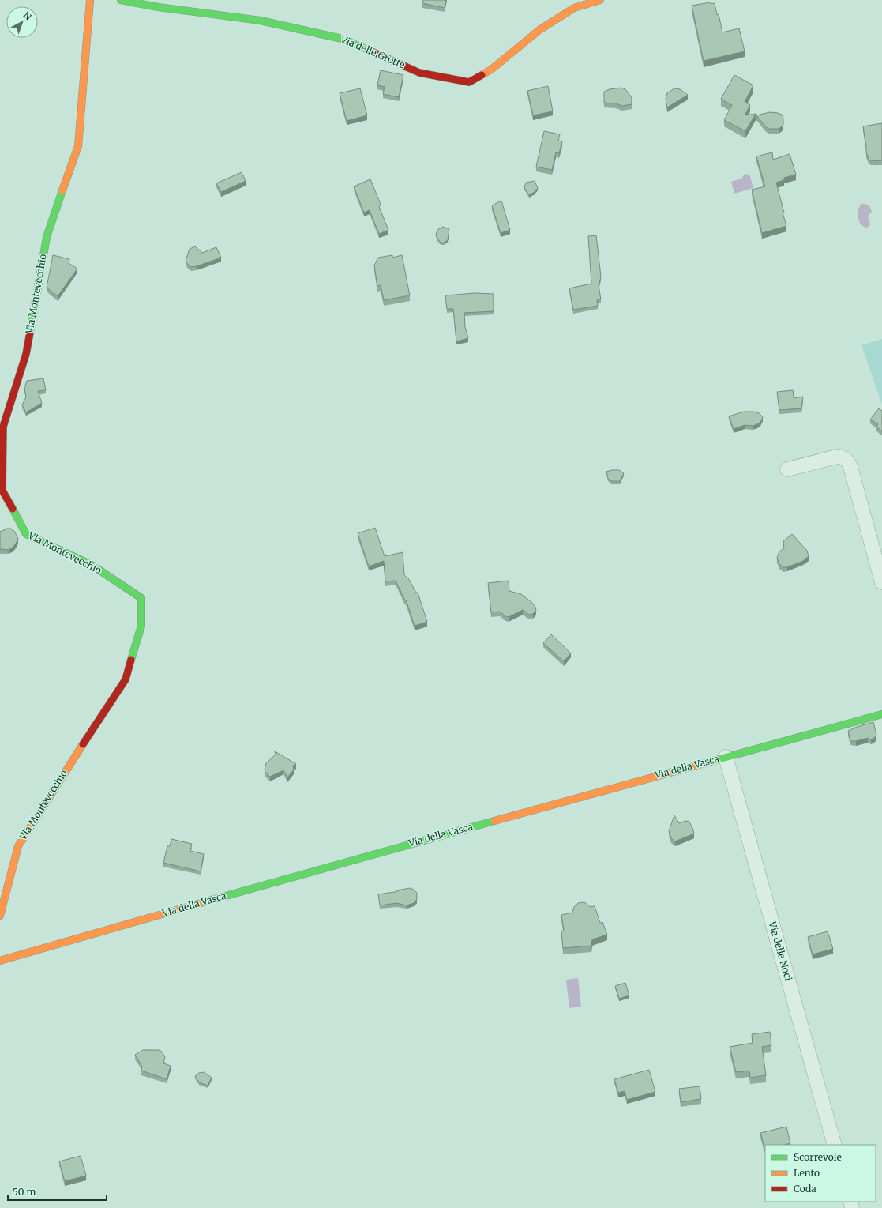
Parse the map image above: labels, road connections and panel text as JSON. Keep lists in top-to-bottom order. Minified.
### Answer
{"streets":{"street":["Via delle Grotte","Via Montevecchio","Via della Vasca","Via delle Noci"]},"crossings":[["Via della Vasca","Via delle Noci"]],"legend":["Scorrevole","Lento","Coda"],"scale_bar":"50 m","north":"top right"}
